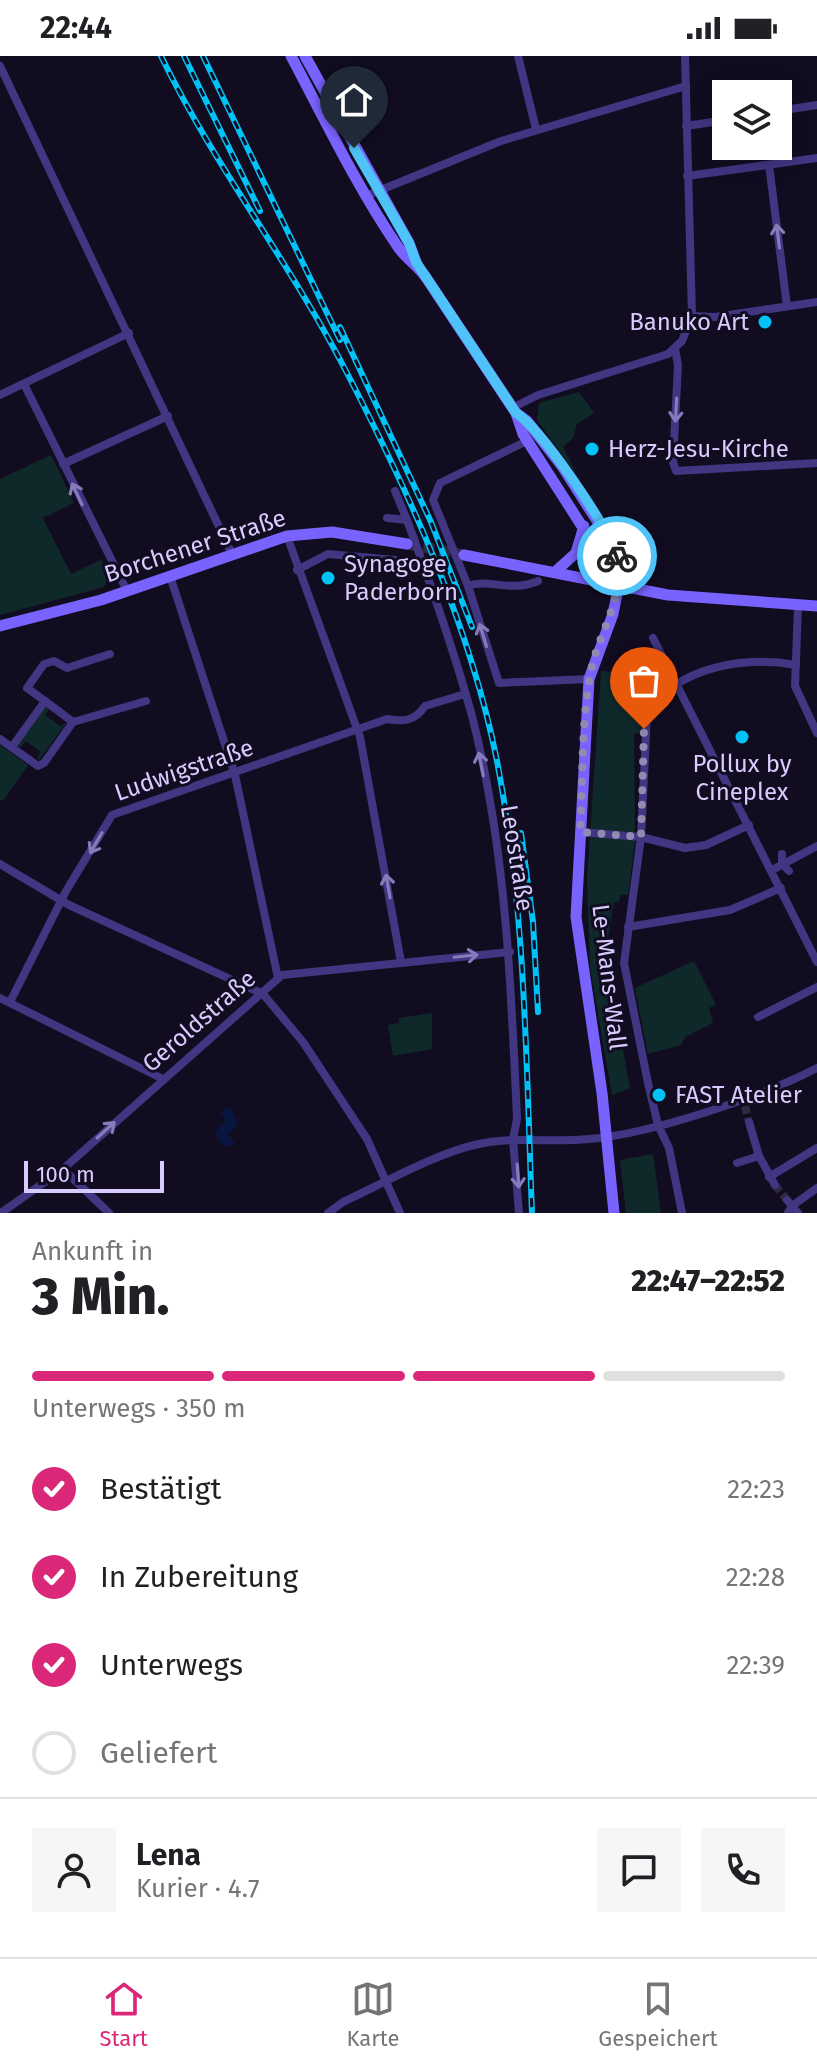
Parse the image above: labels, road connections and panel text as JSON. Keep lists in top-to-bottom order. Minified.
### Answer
{"streets":{"main road":["Borchener Straße","Le-Mans-Wall"],"street":["Ludwigstraße","Leostraße","Geroldstraße"]},"crossings":[["Ludwigstraße","Leostraße"],["Leostraße","Geroldstraße"]],"one_way":["Ludwigstraße","Geroldstraße"],"places":["Banuko Art","Herz-Jesu-Kirche","Synagoge Paderborn","Pollux by Cineplex","FAST Atelier"],"scale_bar":"100 m","page":{"status":"22:44","scale":"100 m","heading":["3 Min.","Ankunft in","22:47–22:52"],"panel":["Lena","Kurier · 4.7"],"bar":"Unterwegs · 350 m","list":[["Bestätigt","22:23"],["In Zubereitung","22:28"],["Unterwegs","22:39"],"Geliefert"],"tabs":["Start","Karte","Gespeichert"]}}
